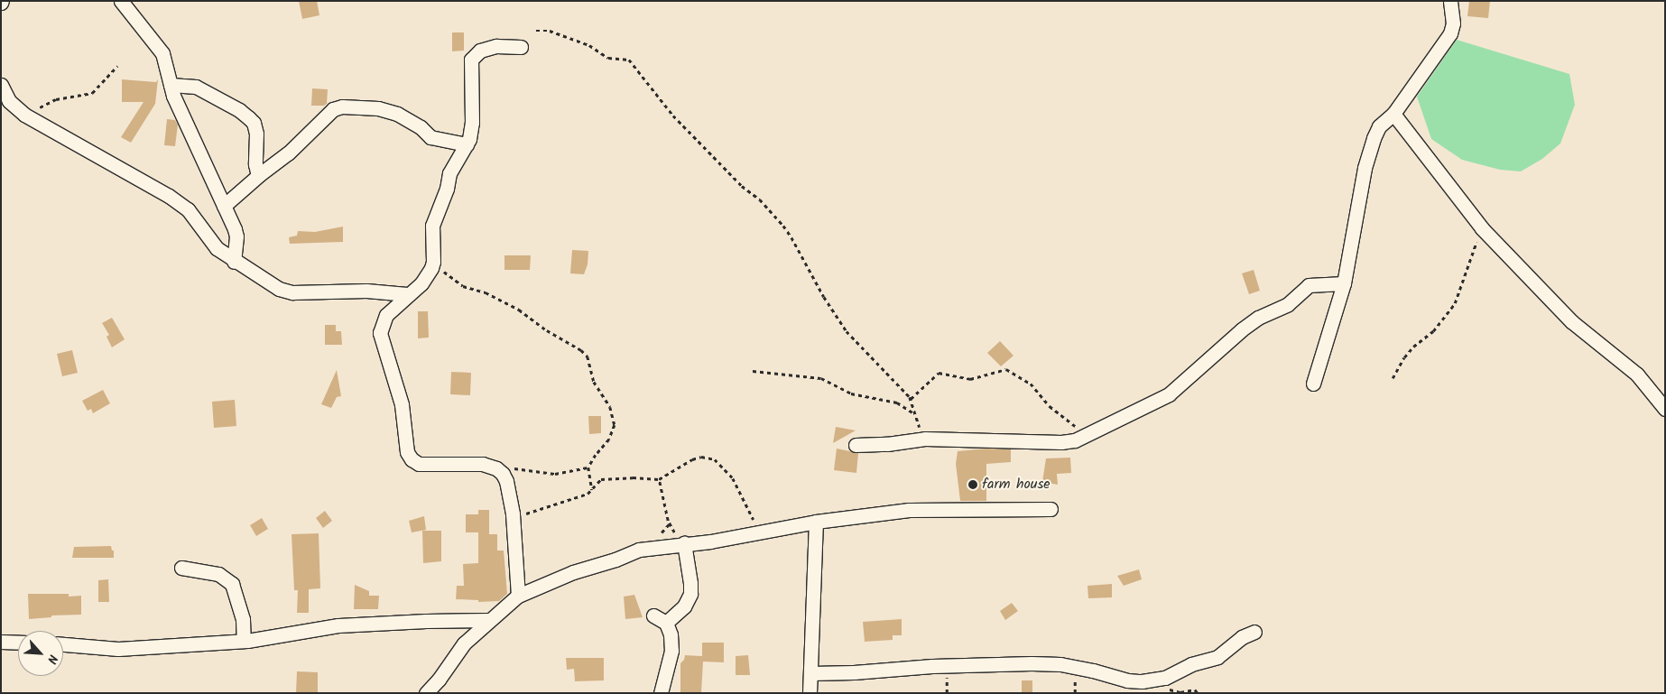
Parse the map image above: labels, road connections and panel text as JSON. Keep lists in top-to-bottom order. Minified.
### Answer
{"places":["farm house"],"north":"bottom right"}
